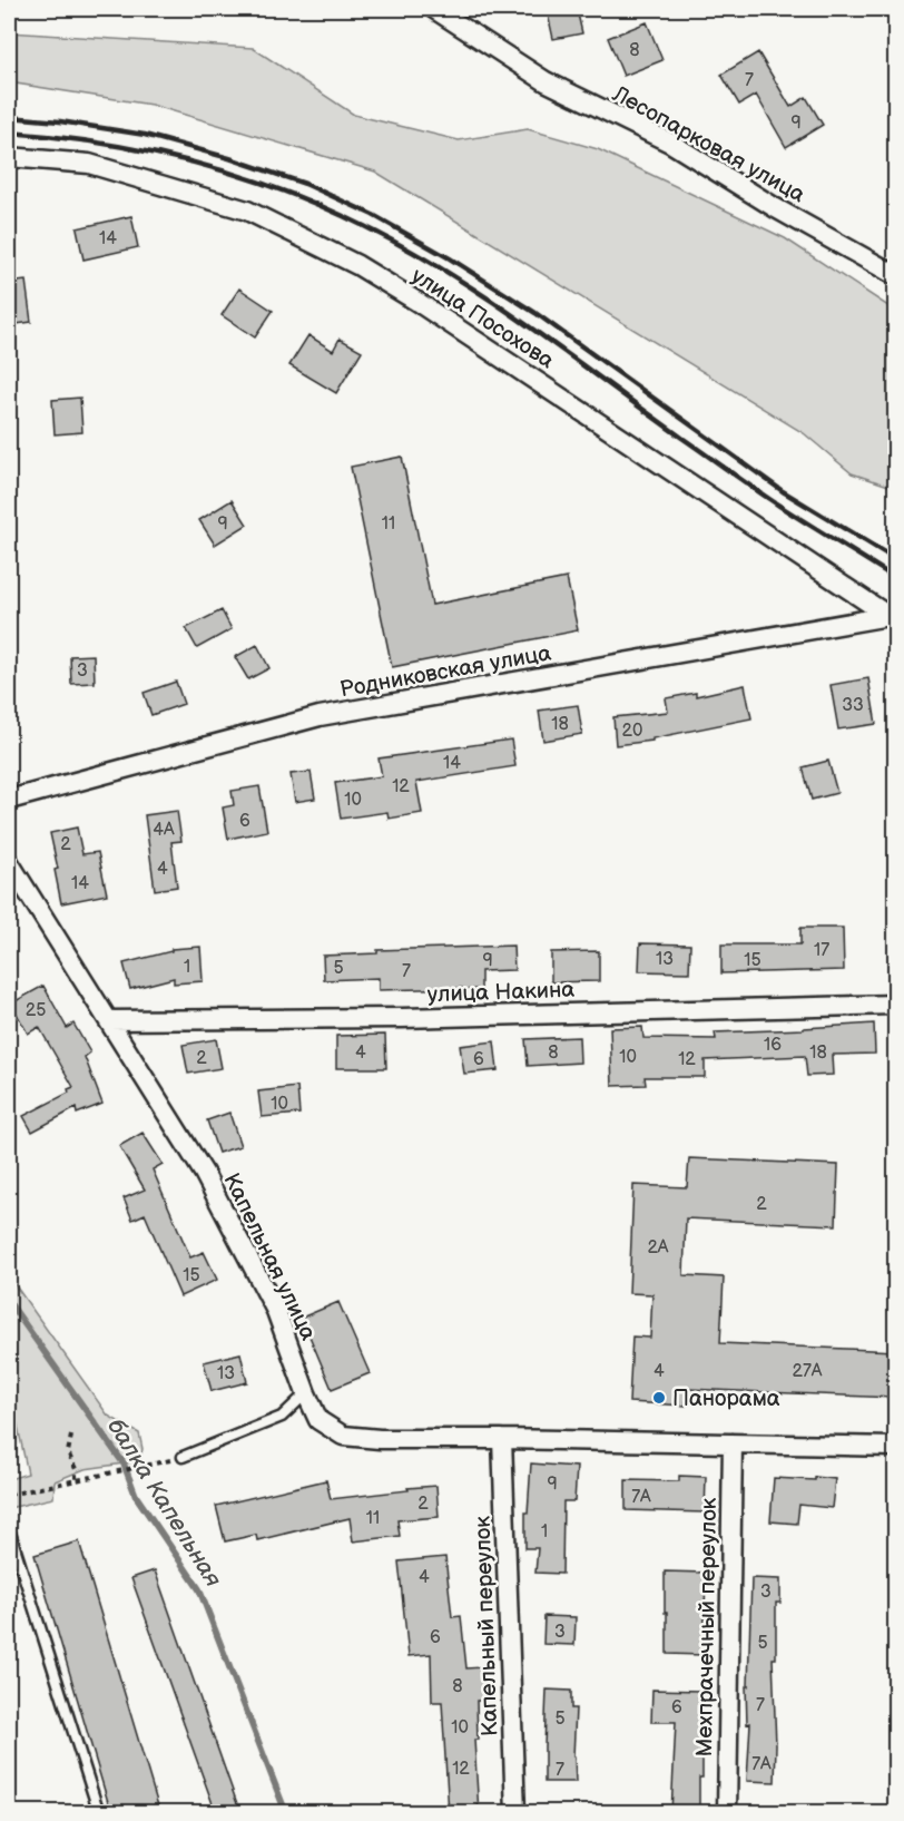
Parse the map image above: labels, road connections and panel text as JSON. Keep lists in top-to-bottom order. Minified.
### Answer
{"streets":{"street":["Лесопарковая улица","улица Посохова","Родниковская улица","улица Накина","Капельная улица","Капельный переулок","Мехпрачечный переулок"]},"crossings":[["улица Посохова","Родниковская улица"],["улица Накина","Капельная улица"],["Капельная улица","Капельный переулок"],["Капельная улица","Мехпрачечный переулок"]],"water":["балка Капельная"],"places":["Панорама"],"house_numbers":["8","7","9","14","9","11","3","33","18","20","14","12","10","6","4А","2","4","14","17","13","9","15","1","5","7","25","16","4","8","18","10","2","6","12","10","2","2А","15","4","27А","13","9","7А","2","11","1","4","3","3","6","5","8","7","6","5","10","7А","12","7"]}
